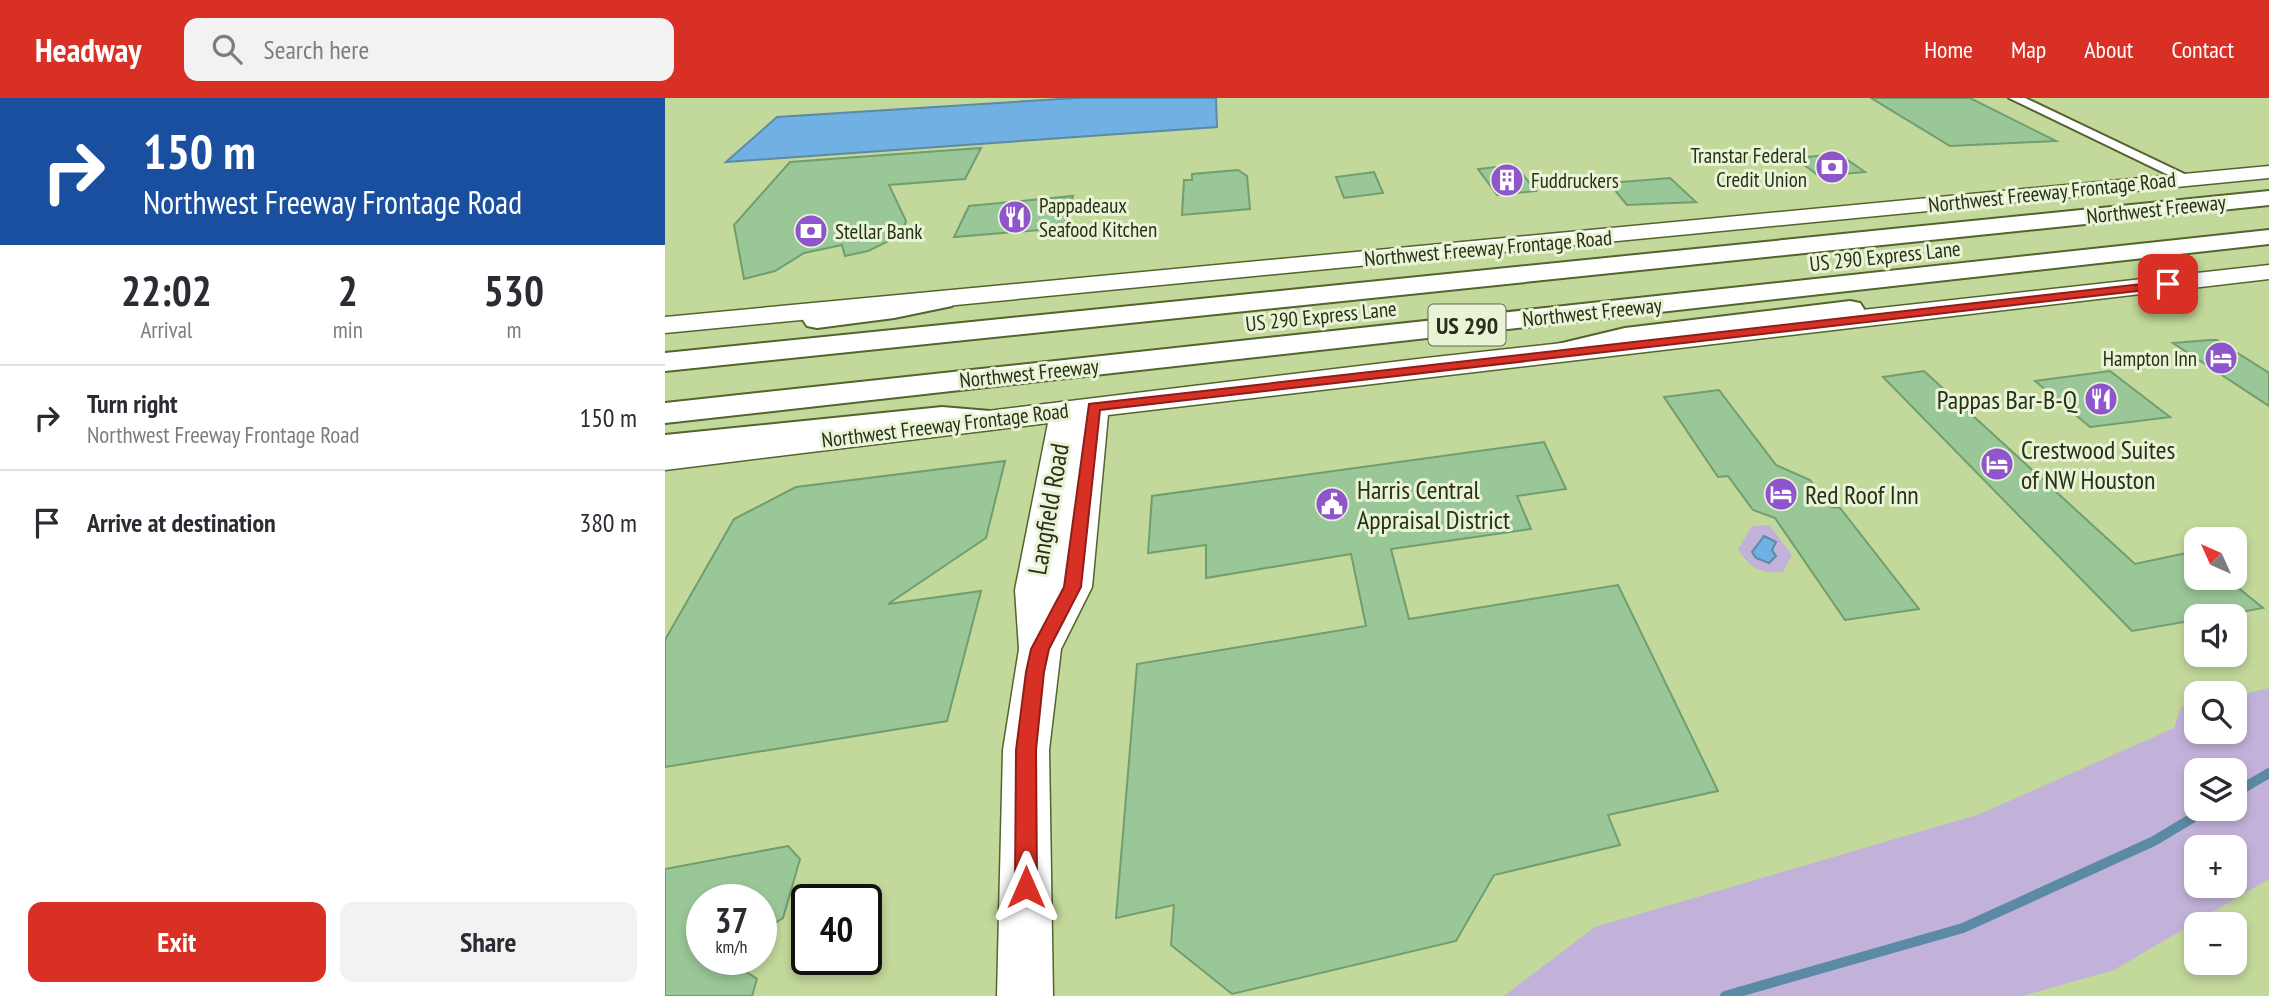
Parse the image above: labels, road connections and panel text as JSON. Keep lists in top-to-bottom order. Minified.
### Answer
{"streets":{"highway":["Northwest Freeway","US 290 Express Lane","US 290"],"main road":["Northwest Freeway Frontage Road","Langfield Road"]},"crossings":[["Northwest Freeway Frontage Road","Langfield Road"]],"places":{"bank":["Transtar Federal Credit Union","Stellar Bank"],"building":["Fuddruckers"],"restaurant":["Pappadeaux Seafood Kitchen","Pappas Bar-B-Q"],"hotel":["Hampton Inn","Crestwood Suites of NW Houston","Red Roof Inn"],"public building":["Harris Central Appraisal District"]},"north":"top left","page":{"header":"Headway","search":"Search here","nav":["Home","Map","About","Contact"],"turn":["150 m","Northwest Freeway Frontage Road"],"eta":["22:02","Arrival","2","min","530","m"],"list":[{"name":"Turn right","note":"Northwest Freeway Frontage Road","value":"150 m"},{"name":"Arrive at destination","value":"380 m"}],"map_buttons":["+","−"],"speed":"37 km/h","limit":"40","buttons":["Exit","Share"]}}
